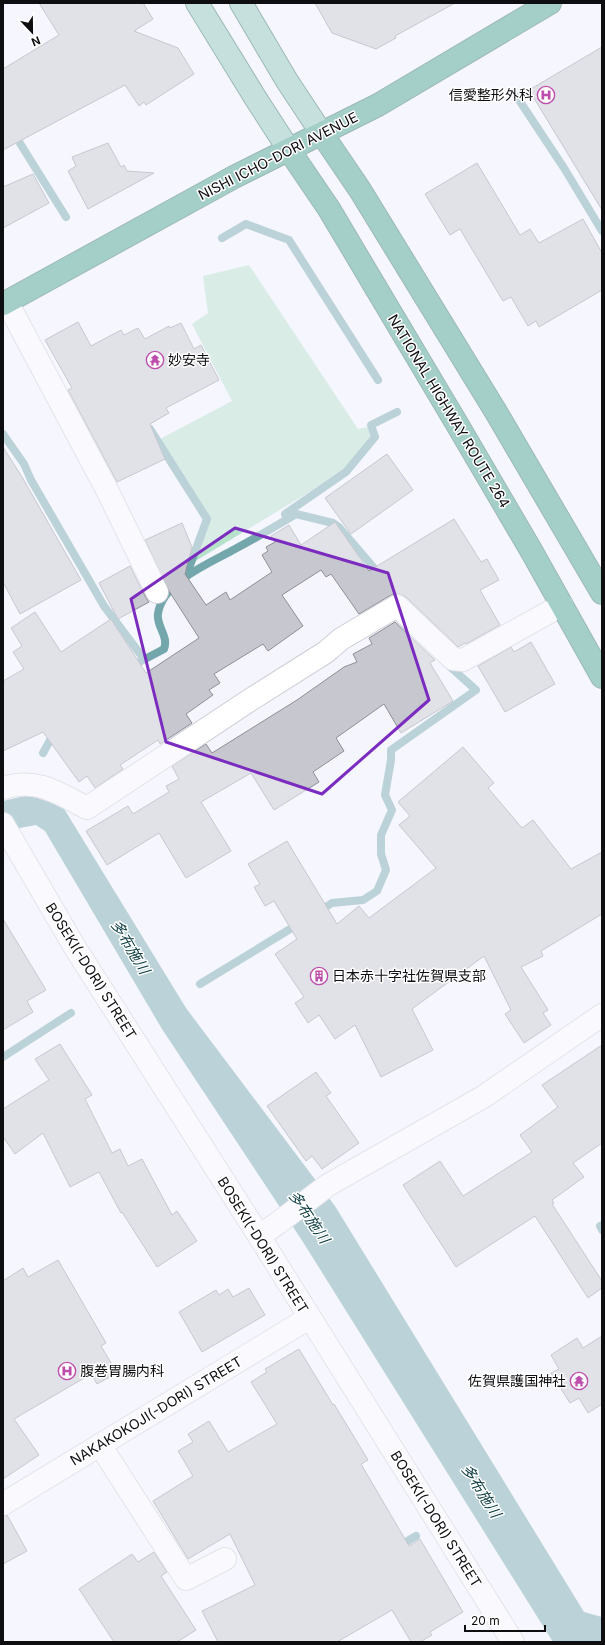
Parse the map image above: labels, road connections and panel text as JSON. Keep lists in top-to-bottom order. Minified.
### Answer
{"streets":{"highway":["NISHI ICHO-DORI AVENUE","NATIONAL HIGHWAY ROUTE 264"],"street":["BOSEKI(-DORI) STREET","NAKAKOKOJI(-DORI) STREET"]},"crossings":[["NISHI ICHO-DORI AVENUE","NATIONAL HIGHWAY ROUTE 264"],["BOSEKI(-DORI) STREET","NAKAKOKOJI(-DORI) STREET"]],"water":["多布施川"],"places":{"hospital":["信愛整形外科","腹巻胃腸内科"],"temple":["妙安寺","佐賀県護国神社"],"building":["日本赤十字社佐賀県支部"]},"scale_bar":"20 m","north":"bottom"}
